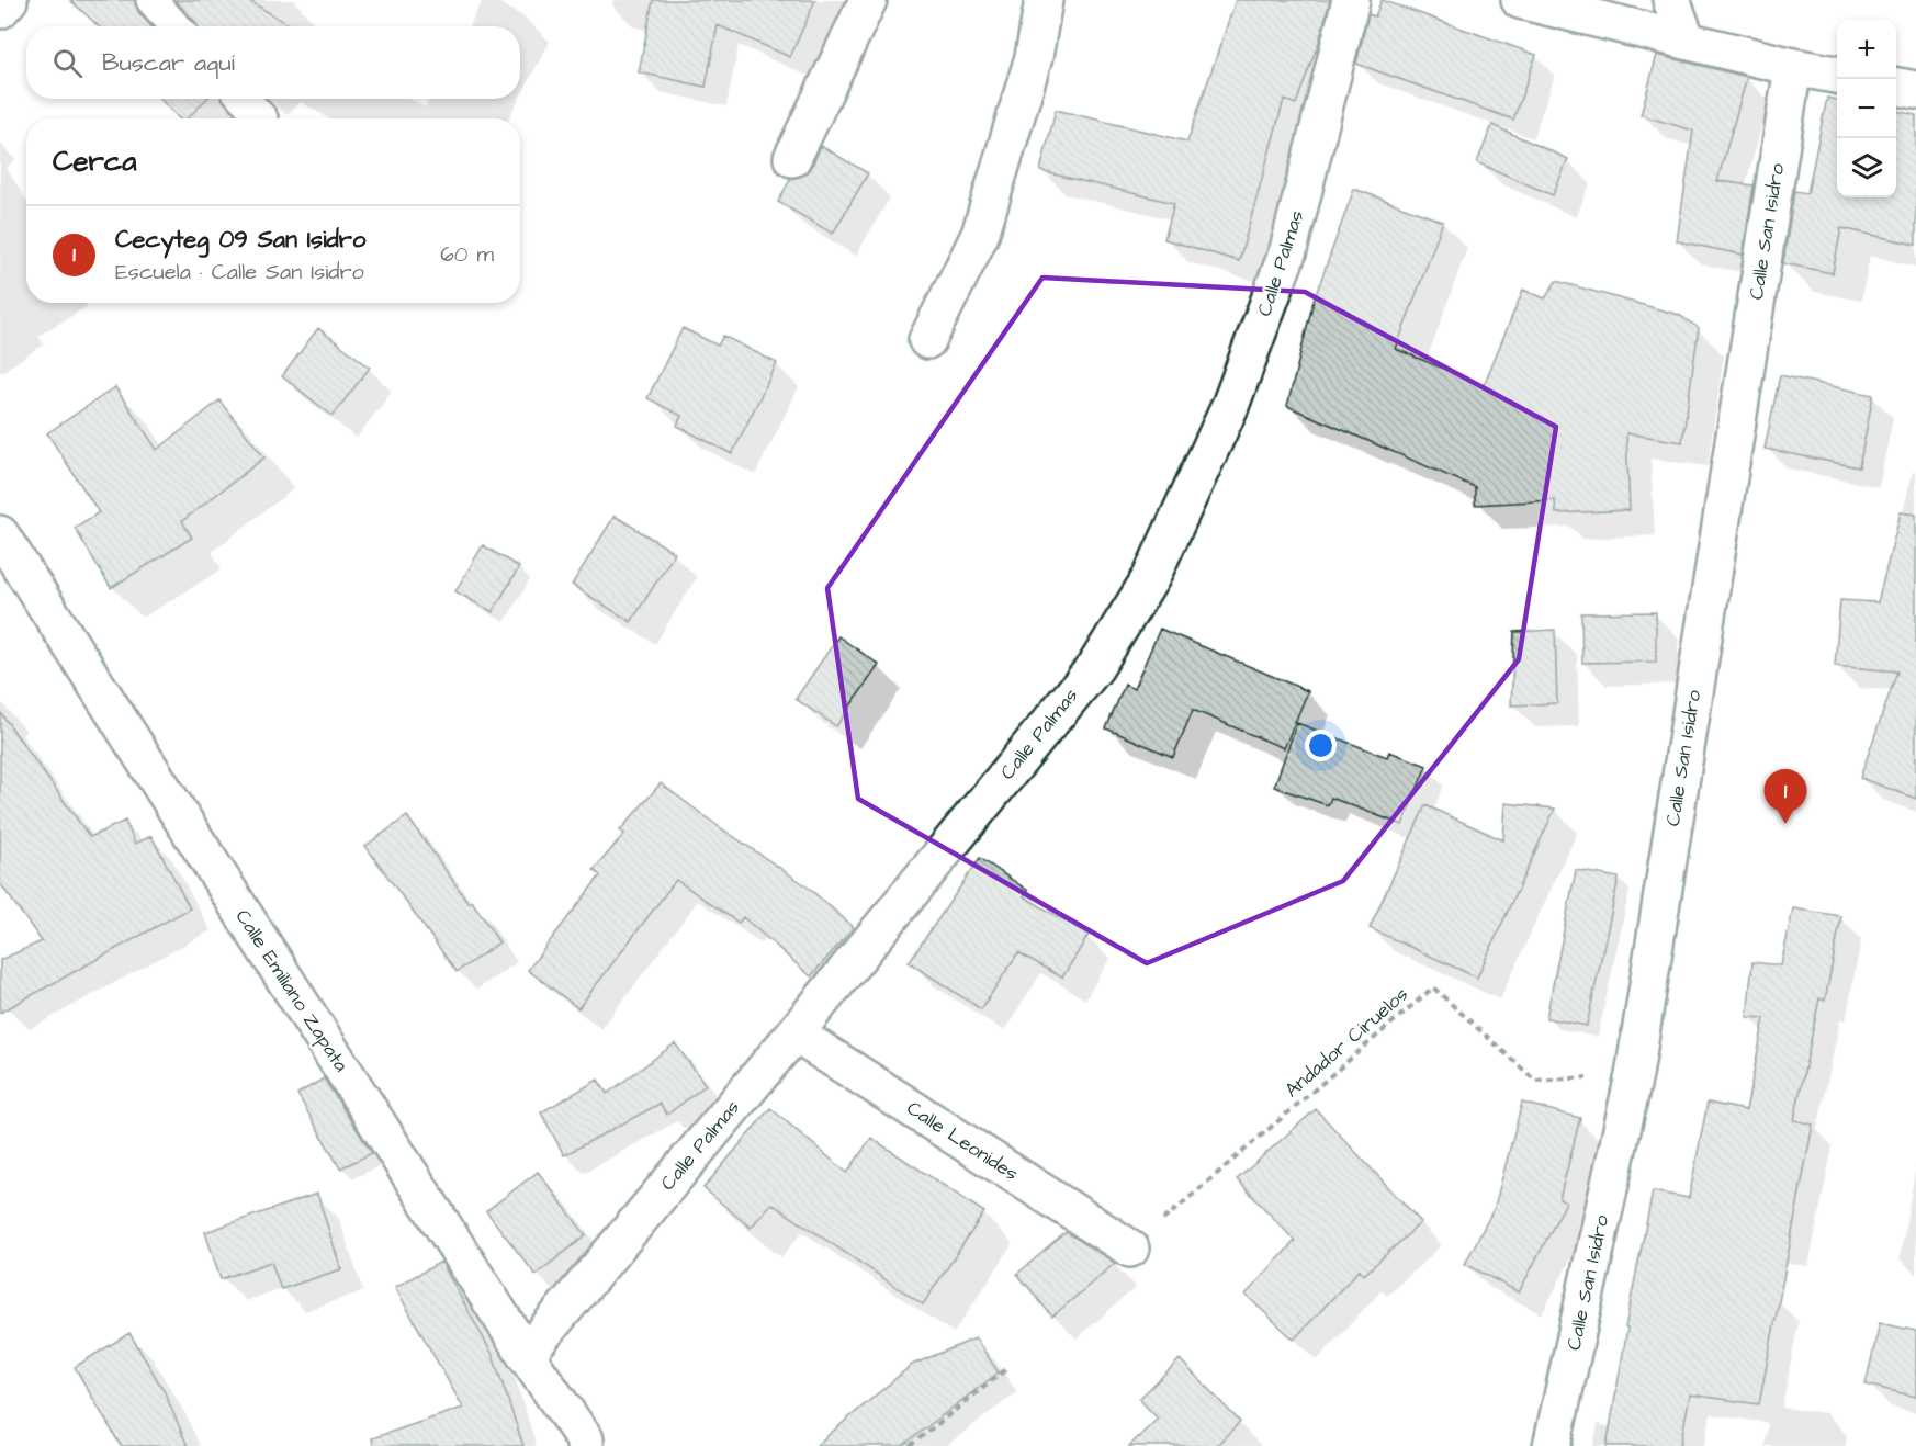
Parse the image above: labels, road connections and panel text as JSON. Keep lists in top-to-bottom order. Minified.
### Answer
{"streets":{"street":["Calle San Isidro","Calle Palmas","Calle Emiliano Zapata","Calle Leonides"],"path":["Andador Ciruelos"]},"crossings":[["Calle San Isidro","Andador Ciruelos"],["Calle Palmas","Calle Emiliano Zapata"],["Calle Palmas","Calle Leonides"],["Andador Ciruelos","Calle Leonides"]],"page":{"map_buttons":["+","−"],"search":"Buscar aquí","heading":"Cerca","list":[{"mark":"1","name":"Cecyteg 09 San Isidro","note":"Escuela · Calle San Isidro","value":"60 m"}],"pins":"1"}}
